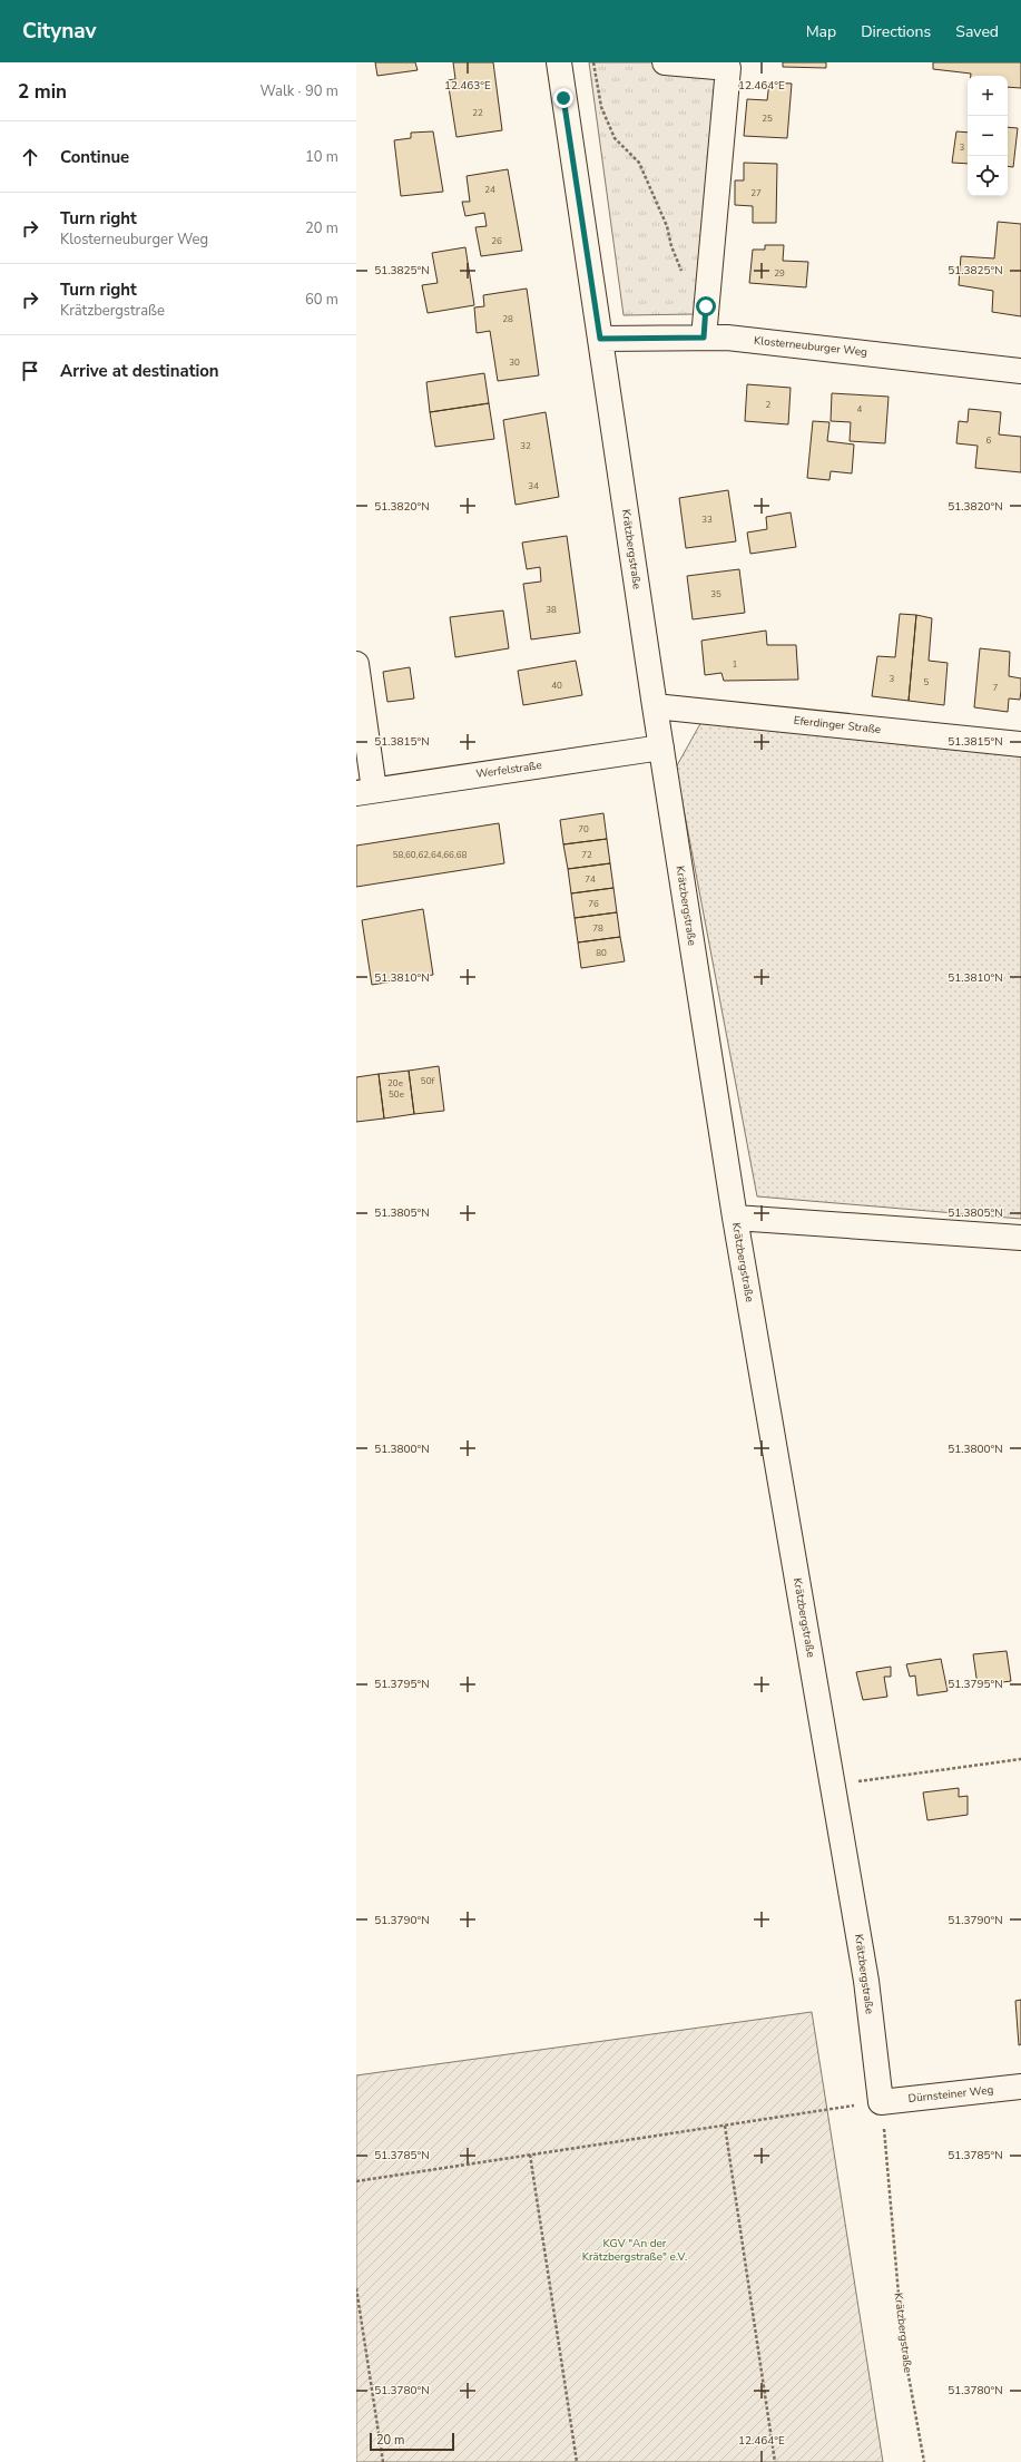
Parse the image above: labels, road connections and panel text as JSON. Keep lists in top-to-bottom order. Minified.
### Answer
{"streets":{"street":["Klosterneuburger Weg","Krätzbergstraße","Eferdinger Straße","Werfelstraße","Dürnsteiner Weg"]},"crossings":[["Klosterneuburger Weg","Krätzbergstraße"],["Krätzbergstraße","Eferdinger Straße"],["Krätzbergstraße","Werfelstraße"],["Krätzbergstraße","Dürnsteiner Weg"]],"parks":["KGV \"An der Krätzbergstraße\" e.V."],"house_numbers":["22","25","3","24","27","26","29","28","30","2","4","6","32","34","33","35","38","1","3","5","40","7","70","58,60,62,64,66,68","72","74","76","78","80","50f","20e","50e"],"scale_bar":"20 m","page":{"header":"Citynav","nav":["Map","Directions","Saved"],"heading":["2 min","Walk · 90 m"],"map_buttons":["+","−"],"list":[["Continue","10 m"],["Turn right","Klosterneuburger Weg","20 m"],["Turn right","Krätzbergstraße","60 m"],"Arrive at destination"],"scale":"20 m"},"coordinates":["12.463°E","12.464°E","51.3825°N","51.3820°N","51.3815°N","51.3810°N","51.3805°N","51.3800°N","51.3795°N","51.3790°N","51.3785°N","51.3780°N"]}
